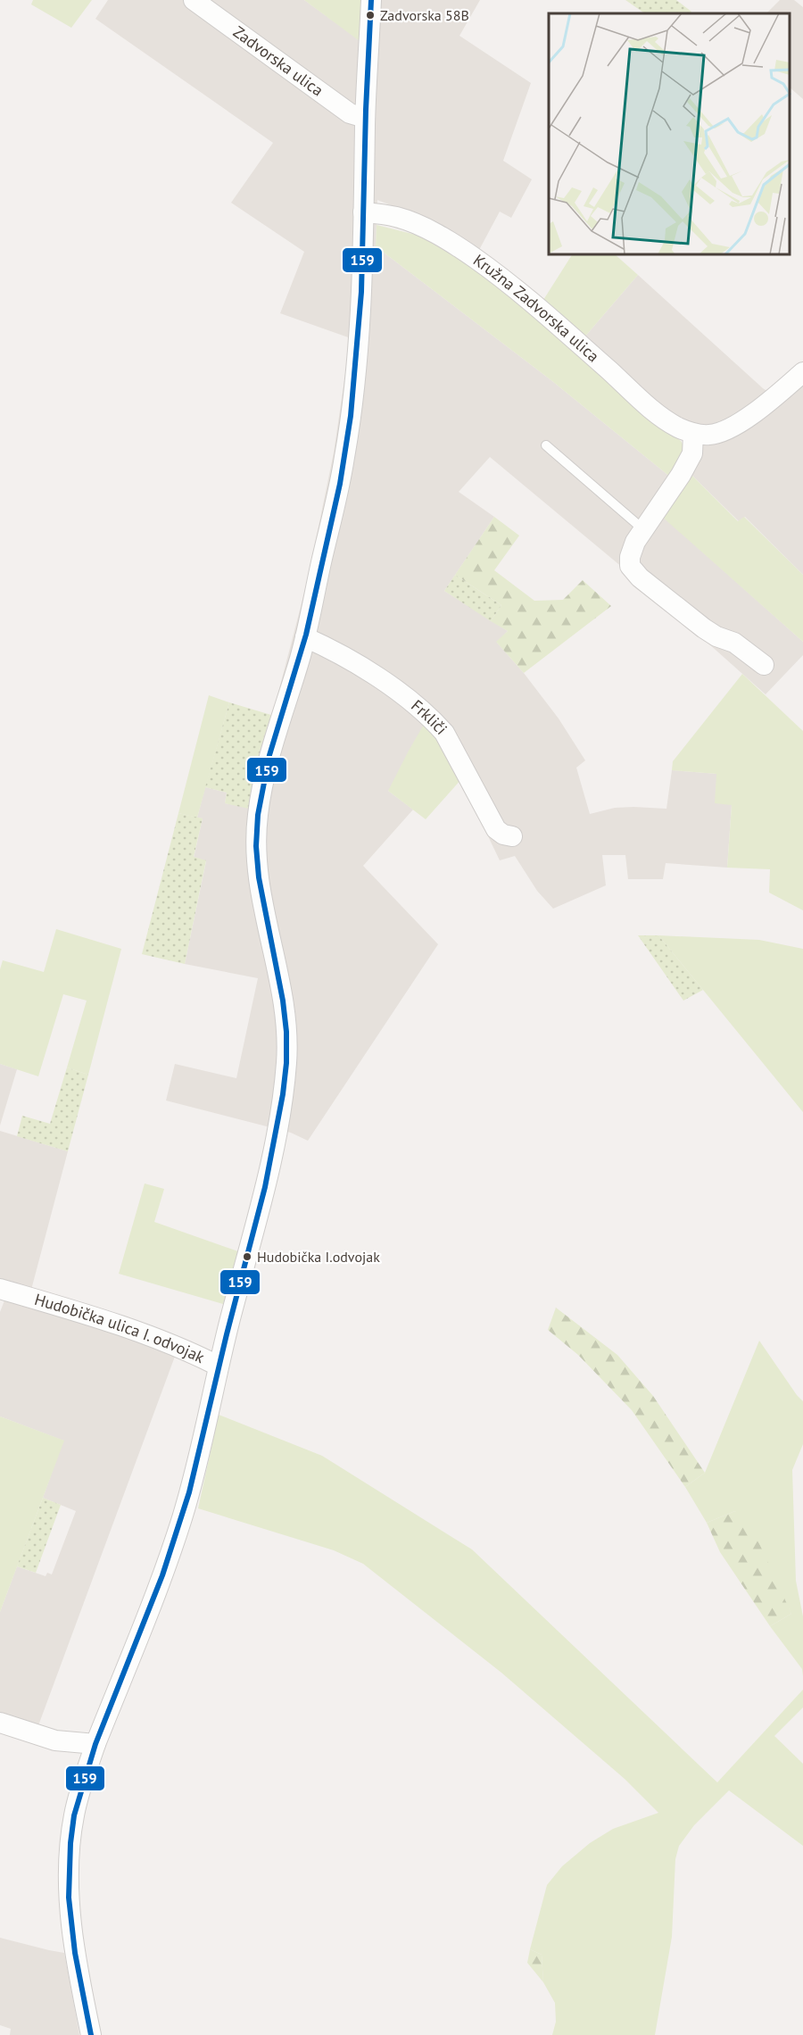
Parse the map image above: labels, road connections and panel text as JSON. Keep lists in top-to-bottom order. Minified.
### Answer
{"streets":{"street":["Zadvorska ulica","Kružna Zadvorska ulica","Frkliči","Hudobička ulica I. odvojak"]},"places":["Zadvorska 58B","Hudobička I.odvojak"],"lines":["transit line 159"]}
